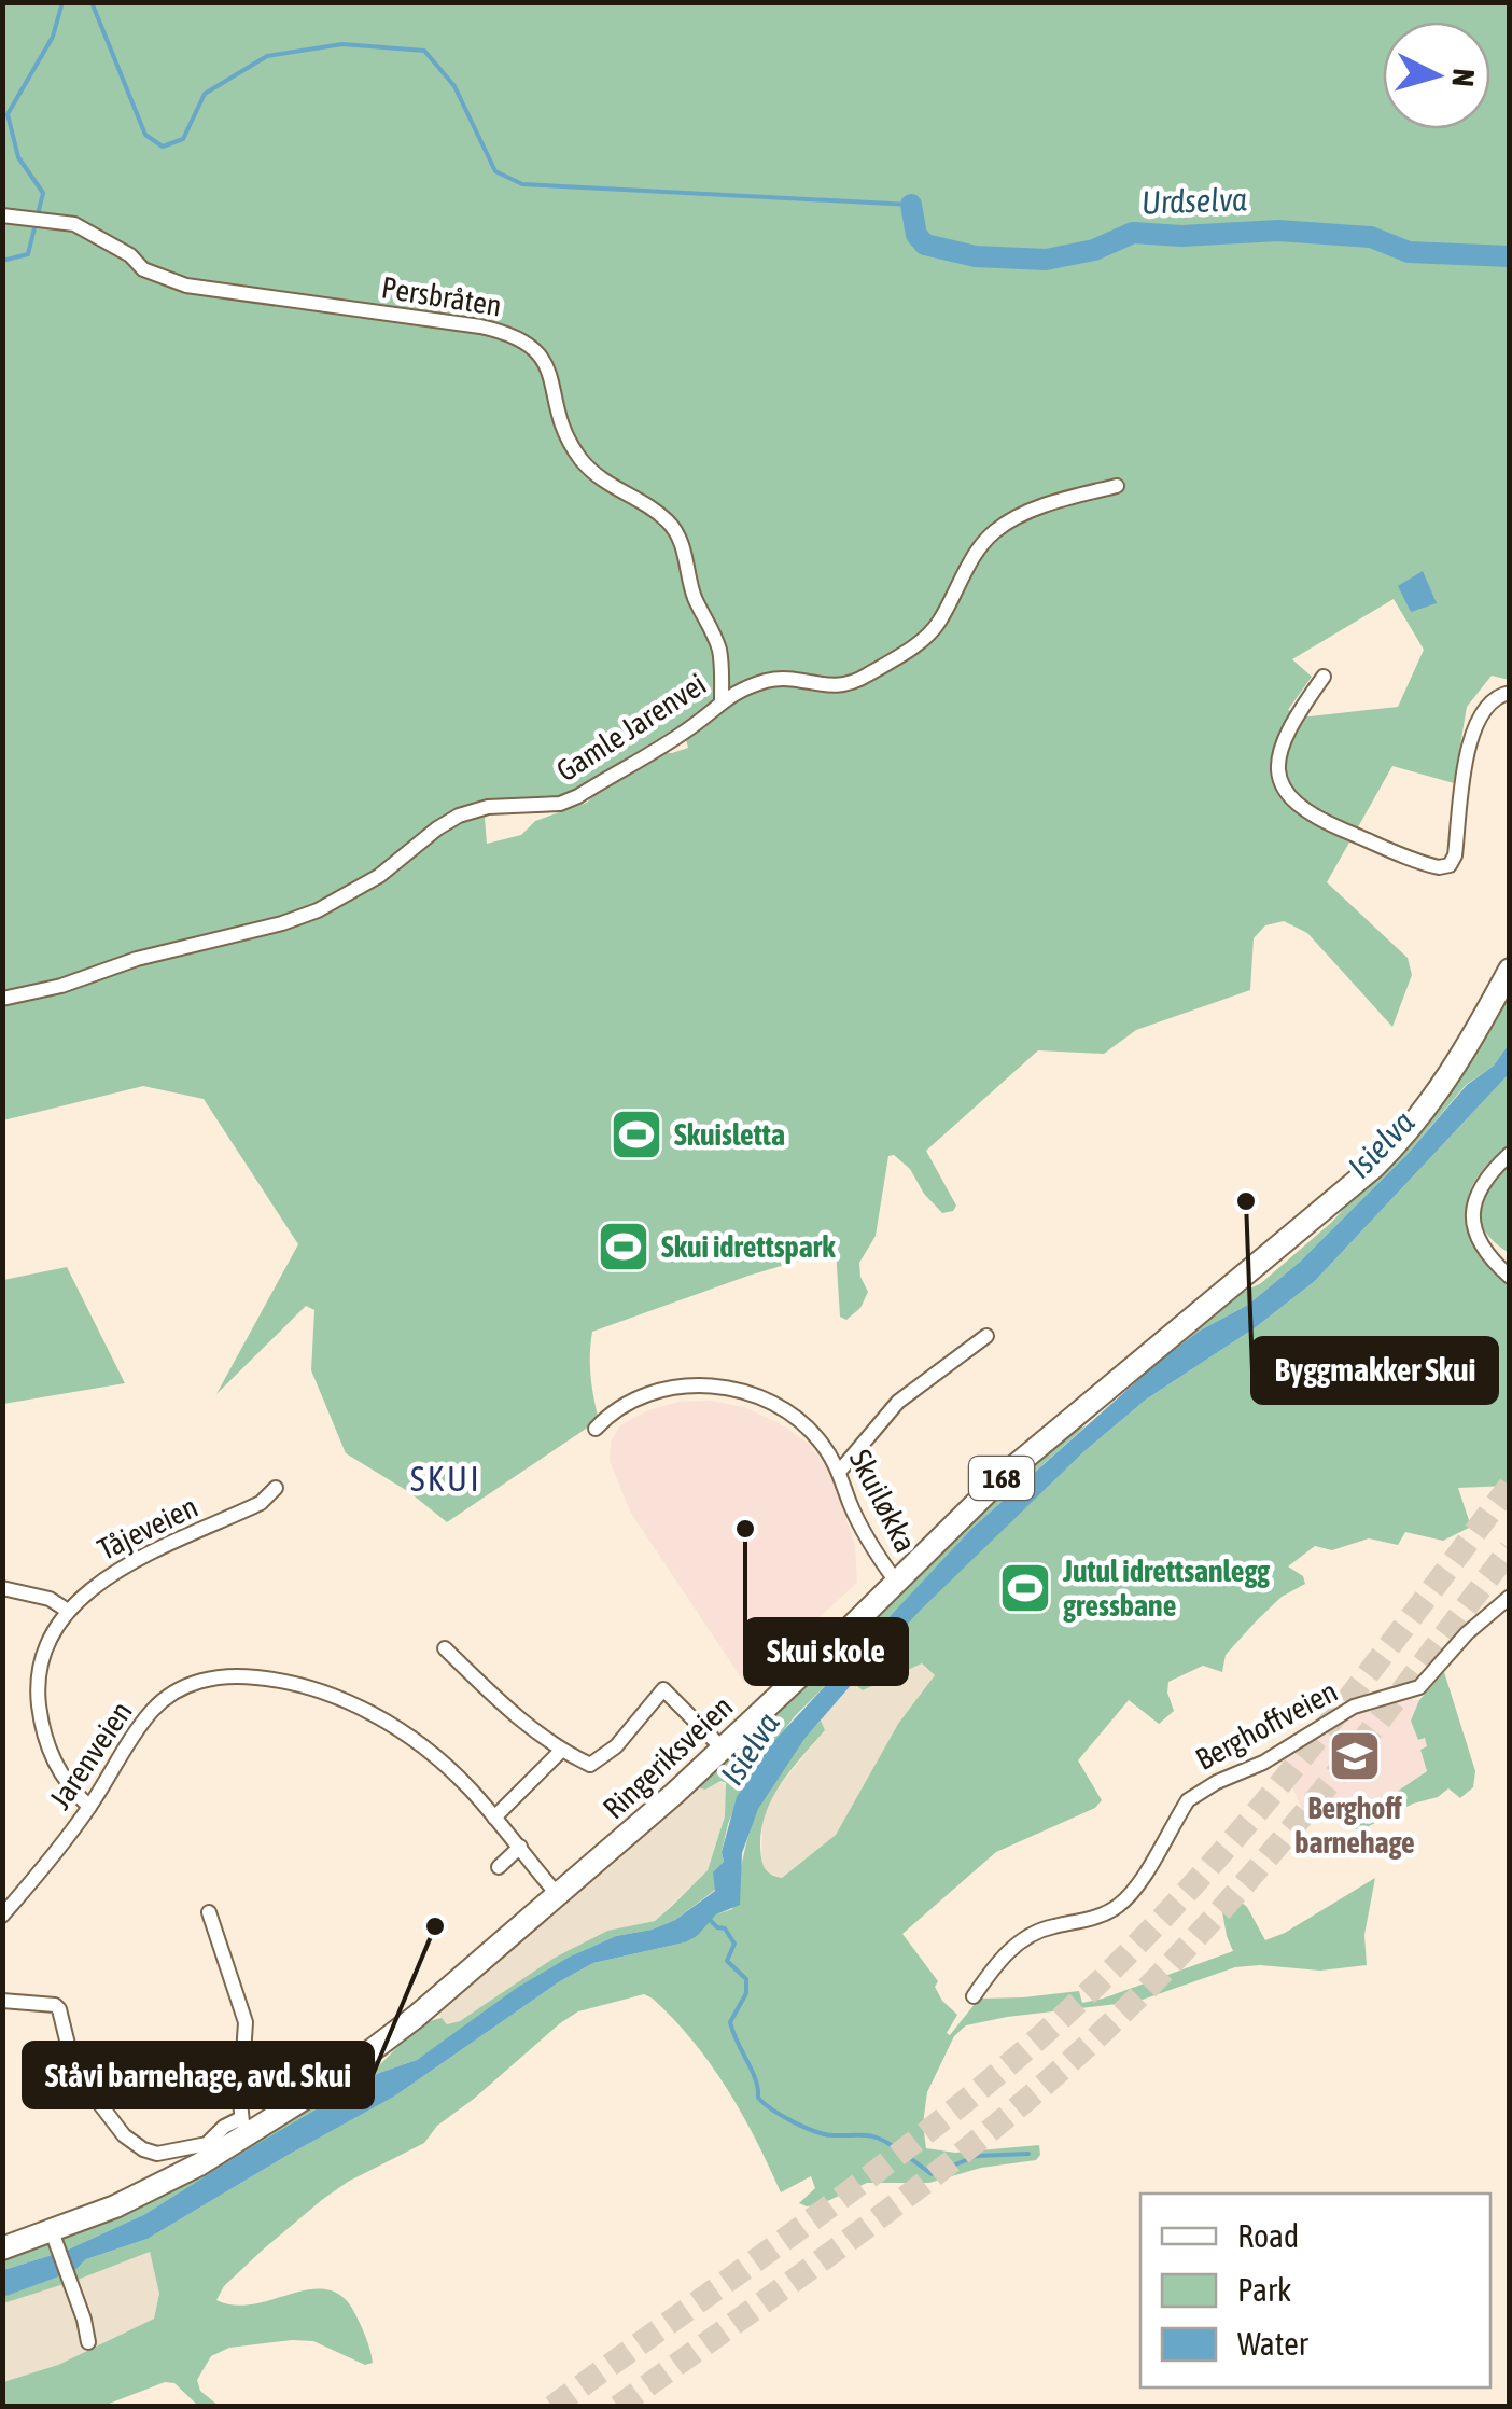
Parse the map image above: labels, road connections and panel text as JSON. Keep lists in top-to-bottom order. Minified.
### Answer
{"streets":{"main road":["168","Ringeriksveien"],"street":["Persbråten","Gamle Jarenvei","Skuiløkka","Tåjeveien","Berghoffveien","Jarenveien"]},"crossings":[["Persbråten","Gamle Jarenvei"],["Skuiløkka","Ringeriksveien"],["Tåjeveien","Jarenveien"],["Jarenveien","Ringeriksveien"]],"districts":["SKUI"],"water":["Urdselva","Isielva"],"places":{"sports":["Skuisletta","Skui idrettspark","Jutul idrettsanlegg gressbane"],"other":["Byggmakker Skui","Skui skole","Ståvi barnehage, avd. Skui"],"school or university":["Berghoff barnehage"]},"legend":["Road","Park","Water"],"north":"right"}
